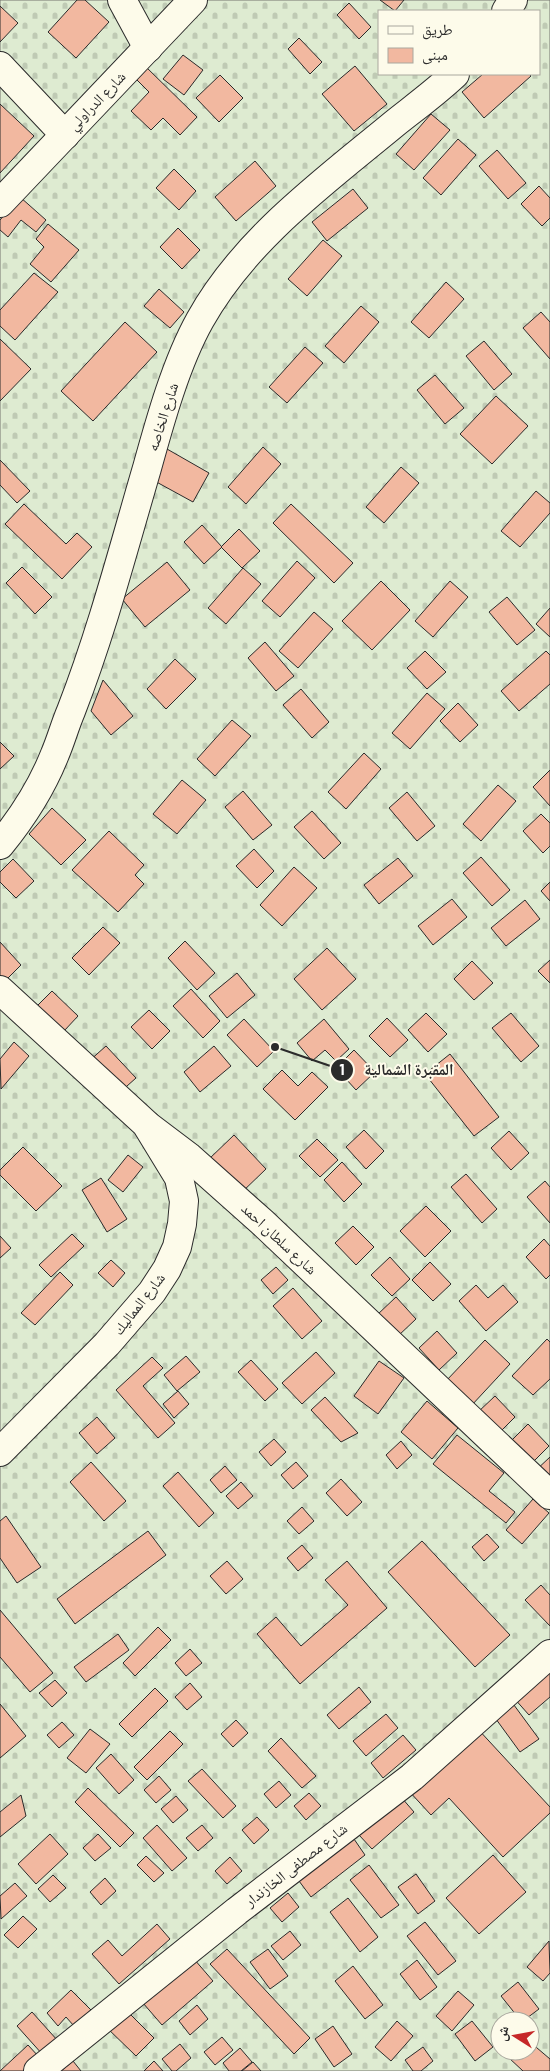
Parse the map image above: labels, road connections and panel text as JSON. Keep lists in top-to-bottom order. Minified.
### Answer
{"streets":{"street":["شارع الدراولي","شارع الخاصه","شارع سلطان احمد","شارع المماليك","شارع مصطفى الخازندار"]},"crossings":[["شارع سلطان احمد","شارع المماليك"]],"places":["المقبرة الشمالية"],"legend":["طريق","مبنى"],"north":"left"}
